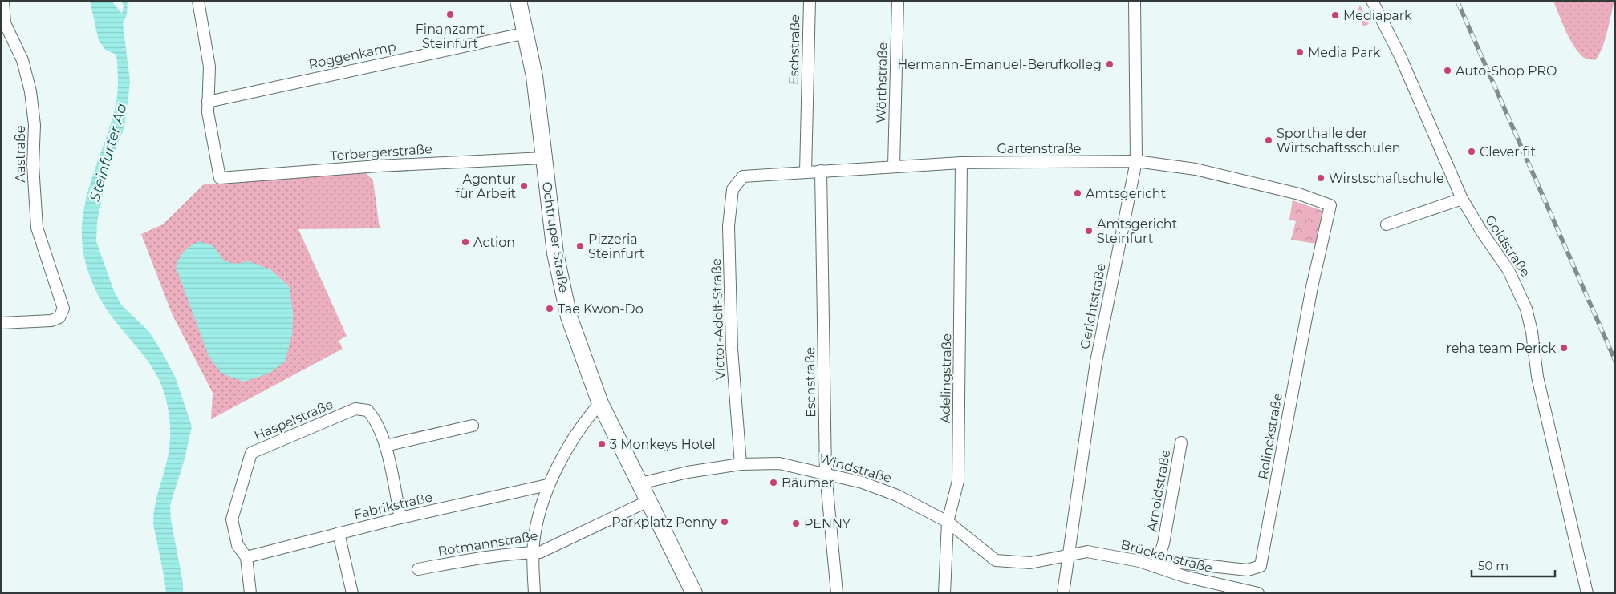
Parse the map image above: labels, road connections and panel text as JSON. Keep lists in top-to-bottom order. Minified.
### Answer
{"streets":{"main road":["Ochtruper Straße"],"street":["Eschstraße","Roggenkamp","Wörthstraße","Gartenstraße","Terbergerstraße","Aastraße","Goldstraße","Gerichtstraße","Victor-Adolf-Straße","Adelingstraße","Haspelstraße","Rolinckstraße","Windstraße","Arnoldstraße","Fabrikstraße","Rotmannstraße","Brückenstraße"]},"crossings":[["Eschstraße","Gartenstraße"],["Eschstraße","Windstraße"],["Roggenkamp","Terbergerstraße"],["Roggenkamp","Ochtruper Straße"],["Wörthstraße","Gartenstraße"],["Gartenstraße","Gerichtstraße"],["Gartenstraße","Victor-Adolf-Straße"],["Gartenstraße","Adelingstraße"],["Gartenstraße","Rolinckstraße"],["Terbergerstraße","Ochtruper Straße"],["Ochtruper Straße","Windstraße"],["Ochtruper Straße","Rotmannstraße"],["Gerichtstraße","Windstraße"],["Gerichtstraße","Brückenstraße"],["Victor-Adolf-Straße","Windstraße"],["Adelingstraße","Windstraße"],["Haspelstraße","Fabrikstraße"],["Rolinckstraße","Arnoldstraße"],["Rolinckstraße","Brückenstraße"],["Windstraße","Brückenstraße"],["Arnoldstraße","Brückenstraße"]],"water":["Steinfurter Aa"],"places":["Finanzamt Steinfurt","Mediapark","Media Park","Hermann-Emanuel-Berufkolleg","Auto-Shop PRO","Sporthalle der Wirtschaftsschulen","Clever fit","Wirstschaftschule","Agentur für Arbeit","Amtsgericht","Amtsgericht Steinfurt","Action","Pizzeria Steinfurt","Tae Kwon-Do","reha team Perick","3 Monkeys Hotel","Bäumer","Parkplatz Penny","PENNY"],"scale_bar":"50 m"}
